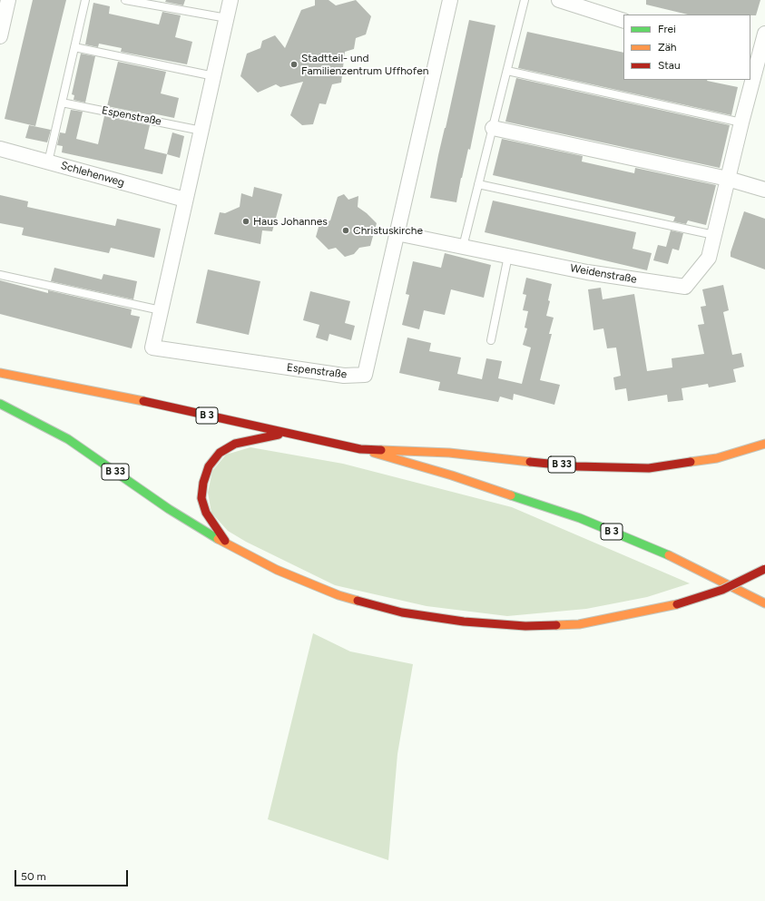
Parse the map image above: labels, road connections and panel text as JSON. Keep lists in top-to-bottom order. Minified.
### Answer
{"streets":{"main road":["B 3","B 33"],"street":["Espenstraße","Schlehenweg","Weidenstraße"]},"crossings":[["Espenstraße","Schlehenweg"],["Espenstraße","Weidenstraße"],["B 3","B 33"]],"places":["Stadtteil- und Familienzentrum Uffhofen","Haus Johannes","Christuskirche"],"legend":["Frei","Zäh","Stau"],"scale_bar":"50 m"}
